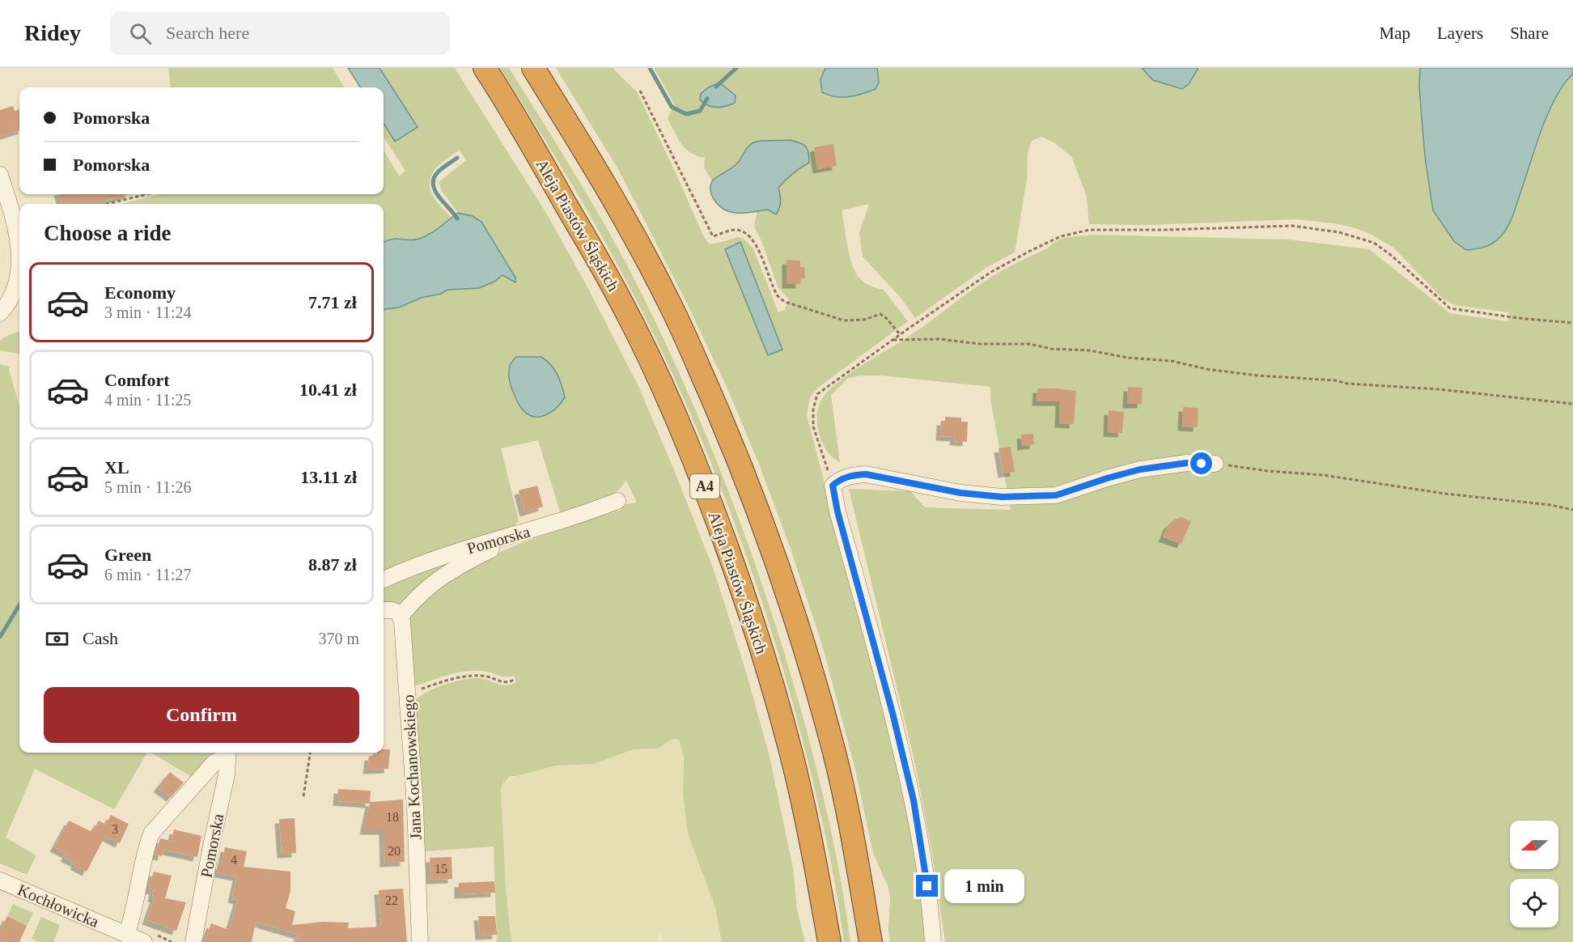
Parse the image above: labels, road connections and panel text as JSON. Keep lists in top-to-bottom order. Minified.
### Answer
{"streets":{"highway":["Aleja Piastów Śląskich","A4"],"street":["Pomorska","Jana Kochanowskiego","Kochłowicka"]},"house_numbers":["18","3","20","4","15","22"],"north":"left","page":{"header":"Ridey","search":"Search here","nav":["Map","Layers","Share"],"banner":["Pomorska","Pomorska"],"heading":"Choose a ride","list":[{"name":"Economy","note":"3 min · 11:24","value":"7.71 zł"},{"name":"Comfort","note":"4 min · 11:25","value":"10.41 zł"},{"name":"XL","note":"5 min · 11:26","value":"13.11 zł"},{"name":"Green","note":"6 min · 11:27","value":"8.87 zł"}],"pay":["Cash","370 m"],"buttons":"Confirm","bubble":"1 min"}}
